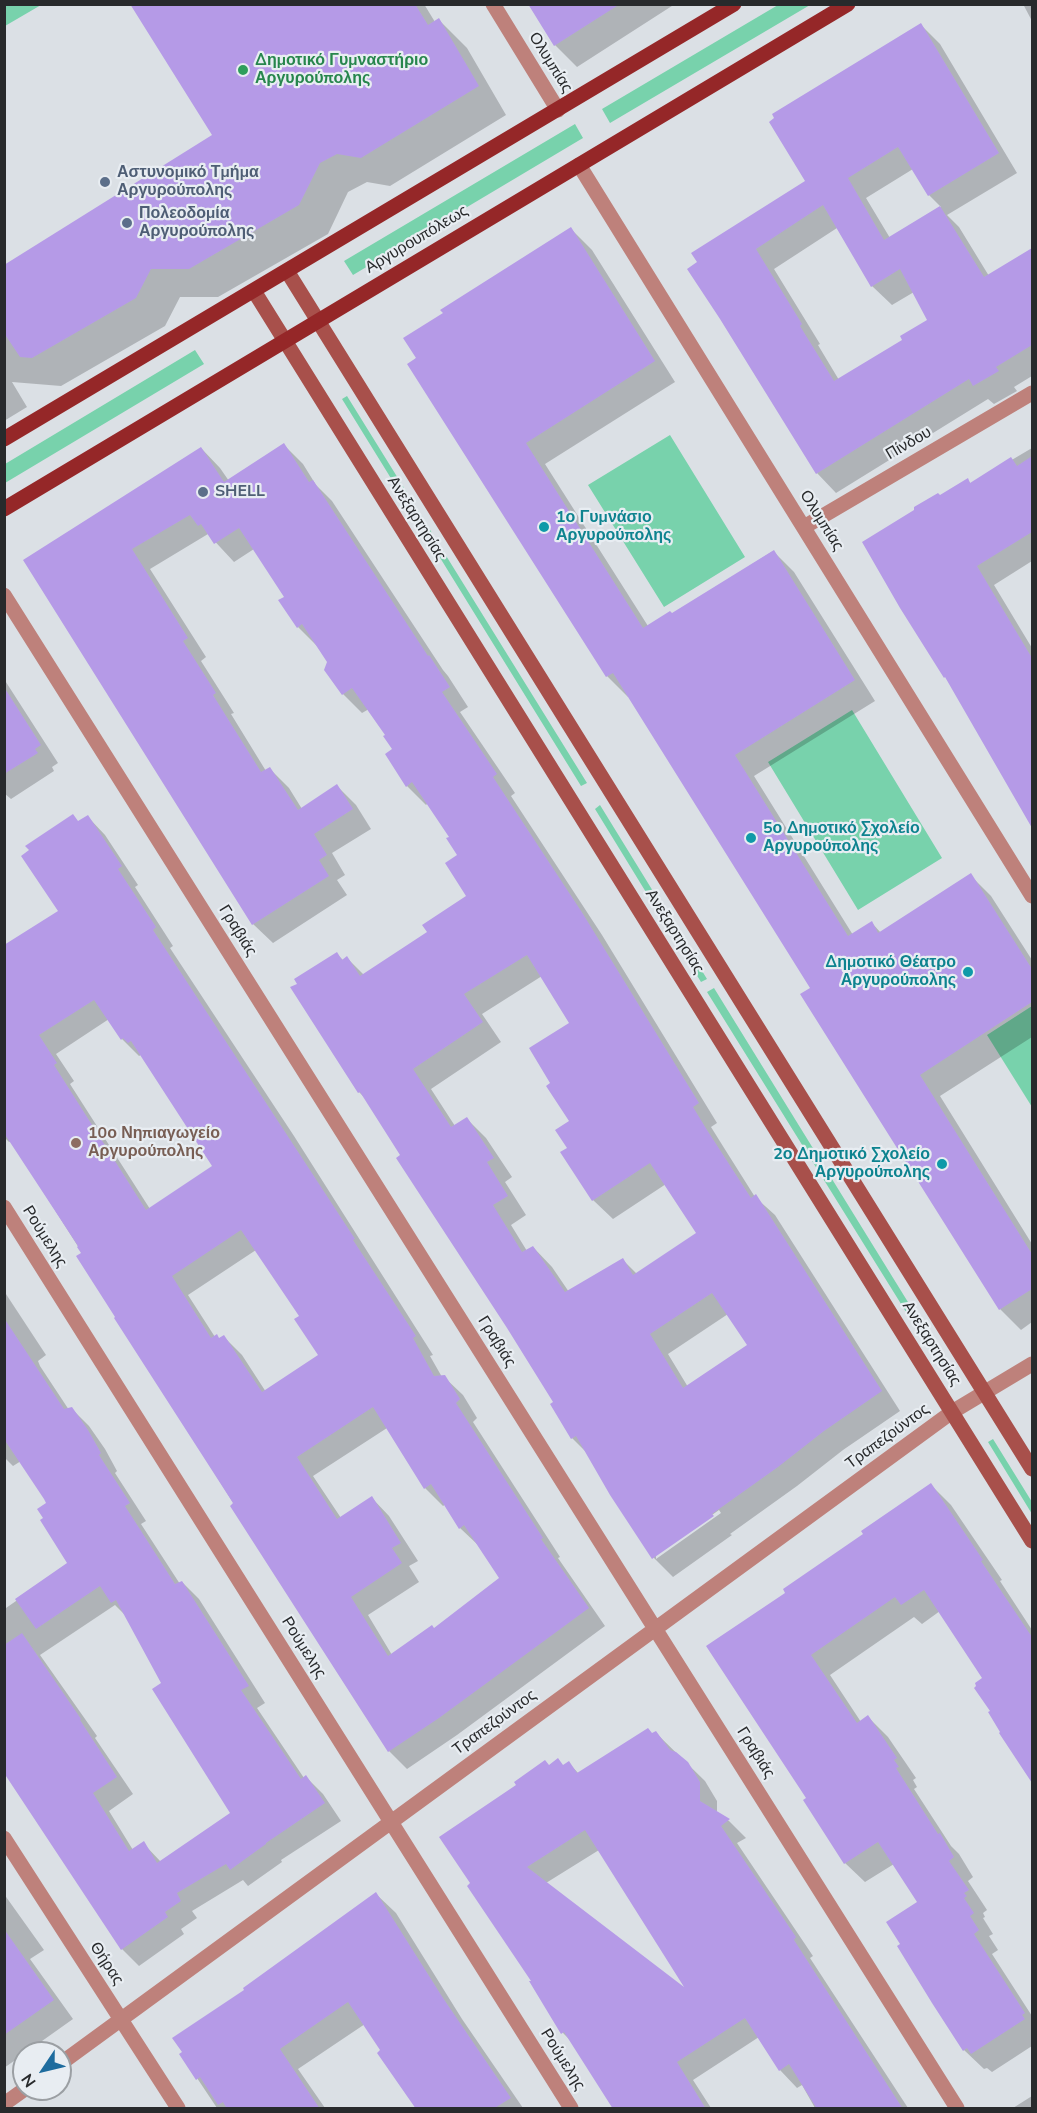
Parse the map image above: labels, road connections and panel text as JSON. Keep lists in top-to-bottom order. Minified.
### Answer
{"streets":{"main road":["Αργυρουπόλεως","Ανεξαρτησίας"],"street":["Ολυμπίας","Πίνδου","Γραβιάς","Ρούμελης","Τραπεζούντος","Θήρας"]},"crossings":[["Ολυμπίας","Αργυρουπόλεως"],["Ολυμπίας","Πίνδου"],["Αργυρουπόλεως","Ανεξαρτησίας"],["Ανεξαρτησίας","Τραπεζούντος"],["Γραβιάς","Τραπεζούντος"],["Ρούμελης","Τραπεζούντος"],["Τραπεζούντος","Θήρας"]],"places":["Δημοτικό Γυμναστήριο Αργυρούπολης","Αστυνομικό Τμήμα Αργυρούπολης","Πολεοδομία Αργυρούπολης","SHELL","1ο Γυμνάσιο Αργυρούπολης","5ο Δημοτικό Σχολείο Αργυρούπολης","Δημοτικό Θέατρο Αργυρούπολης","10ο Νηπιαγωγείο Αργυρούπολης","2ο Δημοτικό Σχολείο Αργυρούπολης"],"north":"bottom left"}
